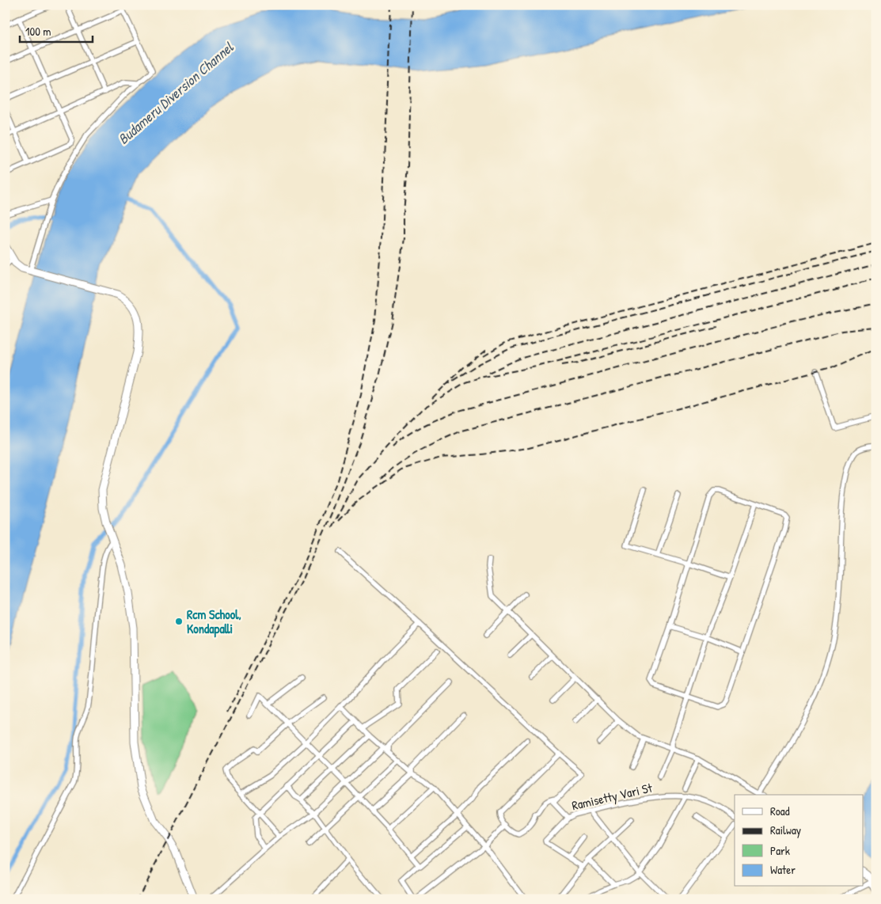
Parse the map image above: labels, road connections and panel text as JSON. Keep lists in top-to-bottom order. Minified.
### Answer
{"streets":{"street":["Ramisetty Vari St"]},"water":["Budameru Diversion Channel"],"places":["Rcm School, Kondapalli"],"legend":["Road","Railway","Park","Water"],"scale_bar":"100 m"}
